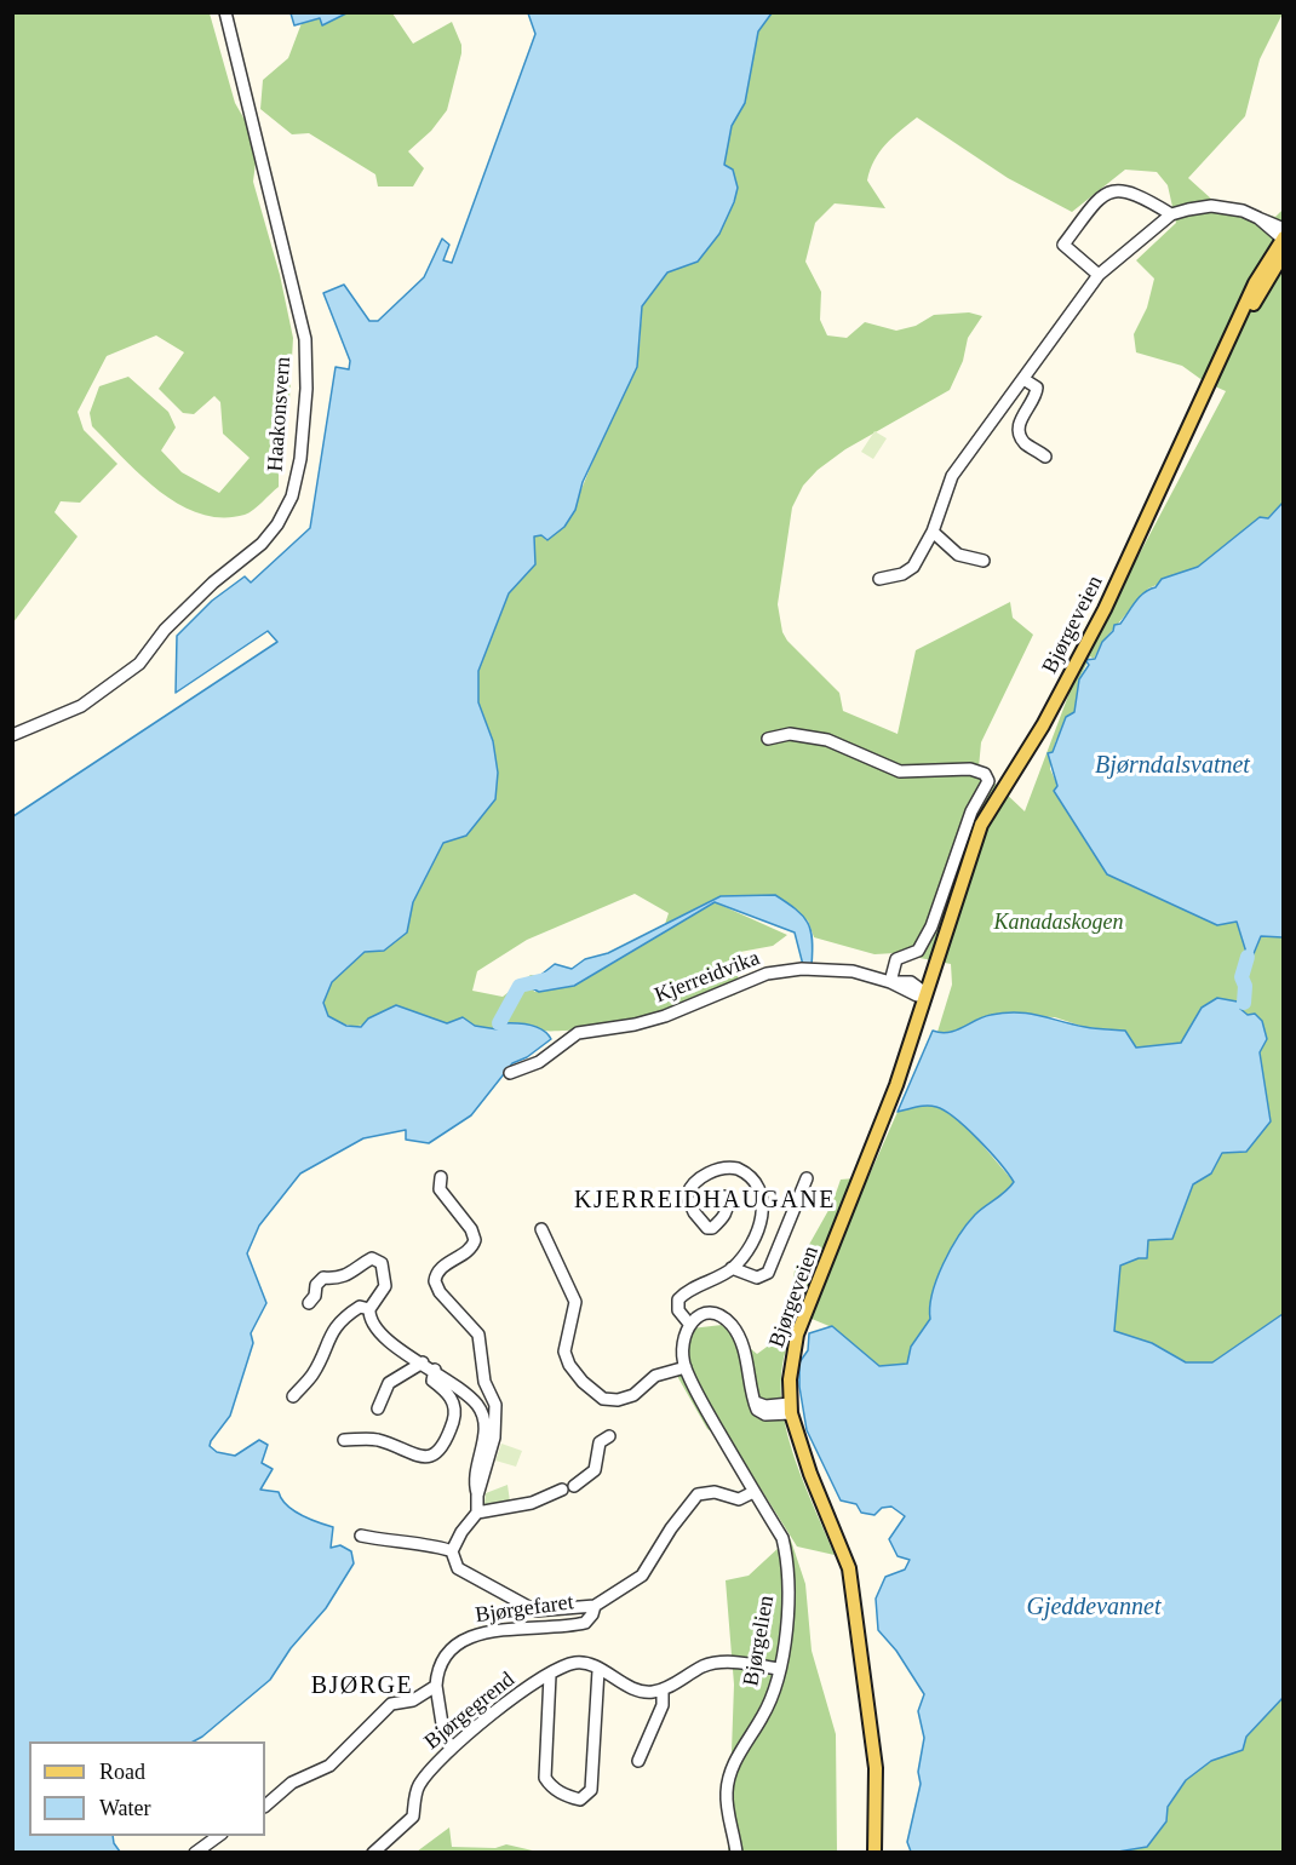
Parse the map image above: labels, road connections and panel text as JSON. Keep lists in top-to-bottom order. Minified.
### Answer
{"streets":{"main road":["Bjørgeveien"],"street":["Haakonsvern","Kjerreidvika","Bjørgefaret","Bjørgelien","Bjørgegrend"]},"crossings":[["Bjørgeveien","Kjerreidvika"]],"districts":["KJERREIDHAUGANE","BJØRGE"],"water":["Bjørndalsvatnet","Gjeddevannet"],"parks":["Kanadaskogen"],"legend":["Road","Water"]}
